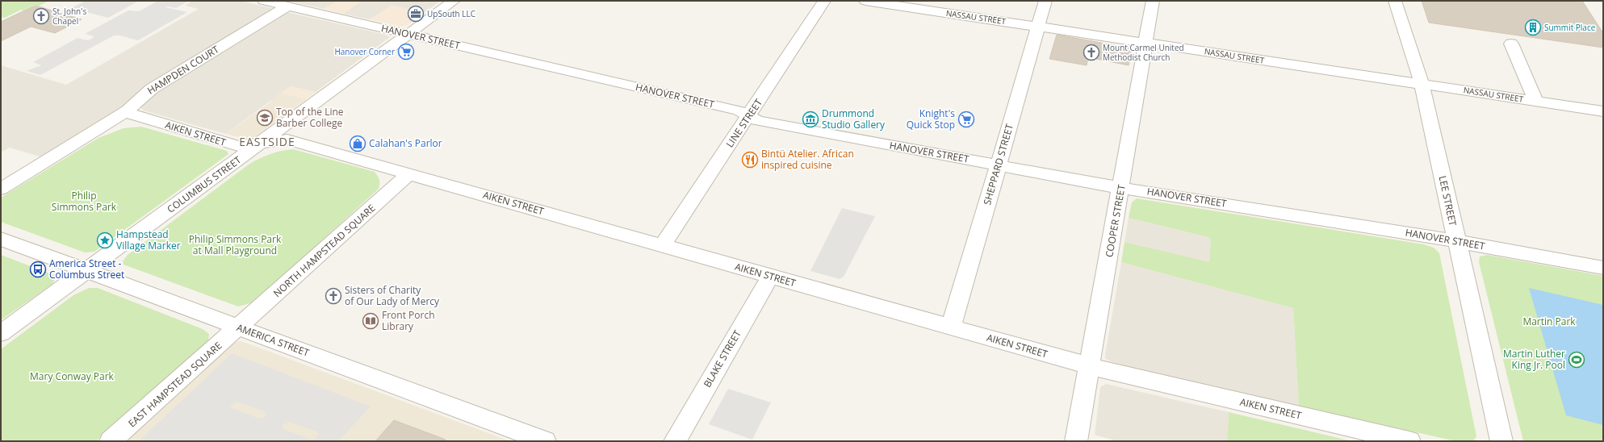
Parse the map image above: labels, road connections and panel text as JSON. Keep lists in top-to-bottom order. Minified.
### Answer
{"streets":{"street":["NASSAU STREET","HANOVER STREET","HAMPDEN COURT","LINE STREET","AIKEN STREET","SHEPPARD STREET","COLUMBUS STREET","LEE STREET","COOPER STREET","NORTH HAMPSTEAD SQUARE","AMERICA STREET","BLAKE STREET","EAST HAMPSTEAD SQUARE"]},"crossings":[["NASSAU STREET","SHEPPARD STREET"],["NASSAU STREET","LEE STREET"],["NASSAU STREET","COOPER STREET"],["HANOVER STREET","HAMPDEN COURT"],["HANOVER STREET","LINE STREET"],["HANOVER STREET","SHEPPARD STREET"],["HANOVER STREET","COLUMBUS STREET"],["HANOVER STREET","LEE STREET"],["HANOVER STREET","COOPER STREET"],["HAMPDEN COURT","AIKEN STREET"],["LINE STREET","AIKEN STREET"],["AIKEN STREET","SHEPPARD STREET"],["AIKEN STREET","COLUMBUS STREET"],["AIKEN STREET","COOPER STREET"],["AIKEN STREET","NORTH HAMPSTEAD SQUARE"],["AIKEN STREET","BLAKE STREET"],["COLUMBUS STREET","AMERICA STREET"],["NORTH HAMPSTEAD SQUARE","AMERICA STREET"],["NORTH HAMPSTEAD SQUARE","EAST HAMPSTEAD SQUARE"],["AMERICA STREET","EAST HAMPSTEAD SQUARE"]],"districts":["EASTSIDE"],"parks":["Philip Simmons Park","Philip Simmons Park at Mall Playground","Martin Park","Mary Conway Park"],"places":{"office":["UpSouth LLC"],"church":["St. John's Chapel","Mount Carmel United Methodist Church","Sisters of Charity of Our Lady of Mercy"],"building":["Summit Place"],"supermarket":["Hanover Corner","Knight's Quick Stop"],"school or university":["Top of the Line Barber College"],"museum":["Drummond Studio Gallery"],"shop":["Calahan's Parlor"],"restaurant":["Bintü Atelier. African inspired cuisine"],"place":["Hampstead Village Marker"],"bus stop":["America Street - Columbus Street"],"library":["Front Porch Library"],"sports":["Martin Luther King Jr. Pool"]}}
